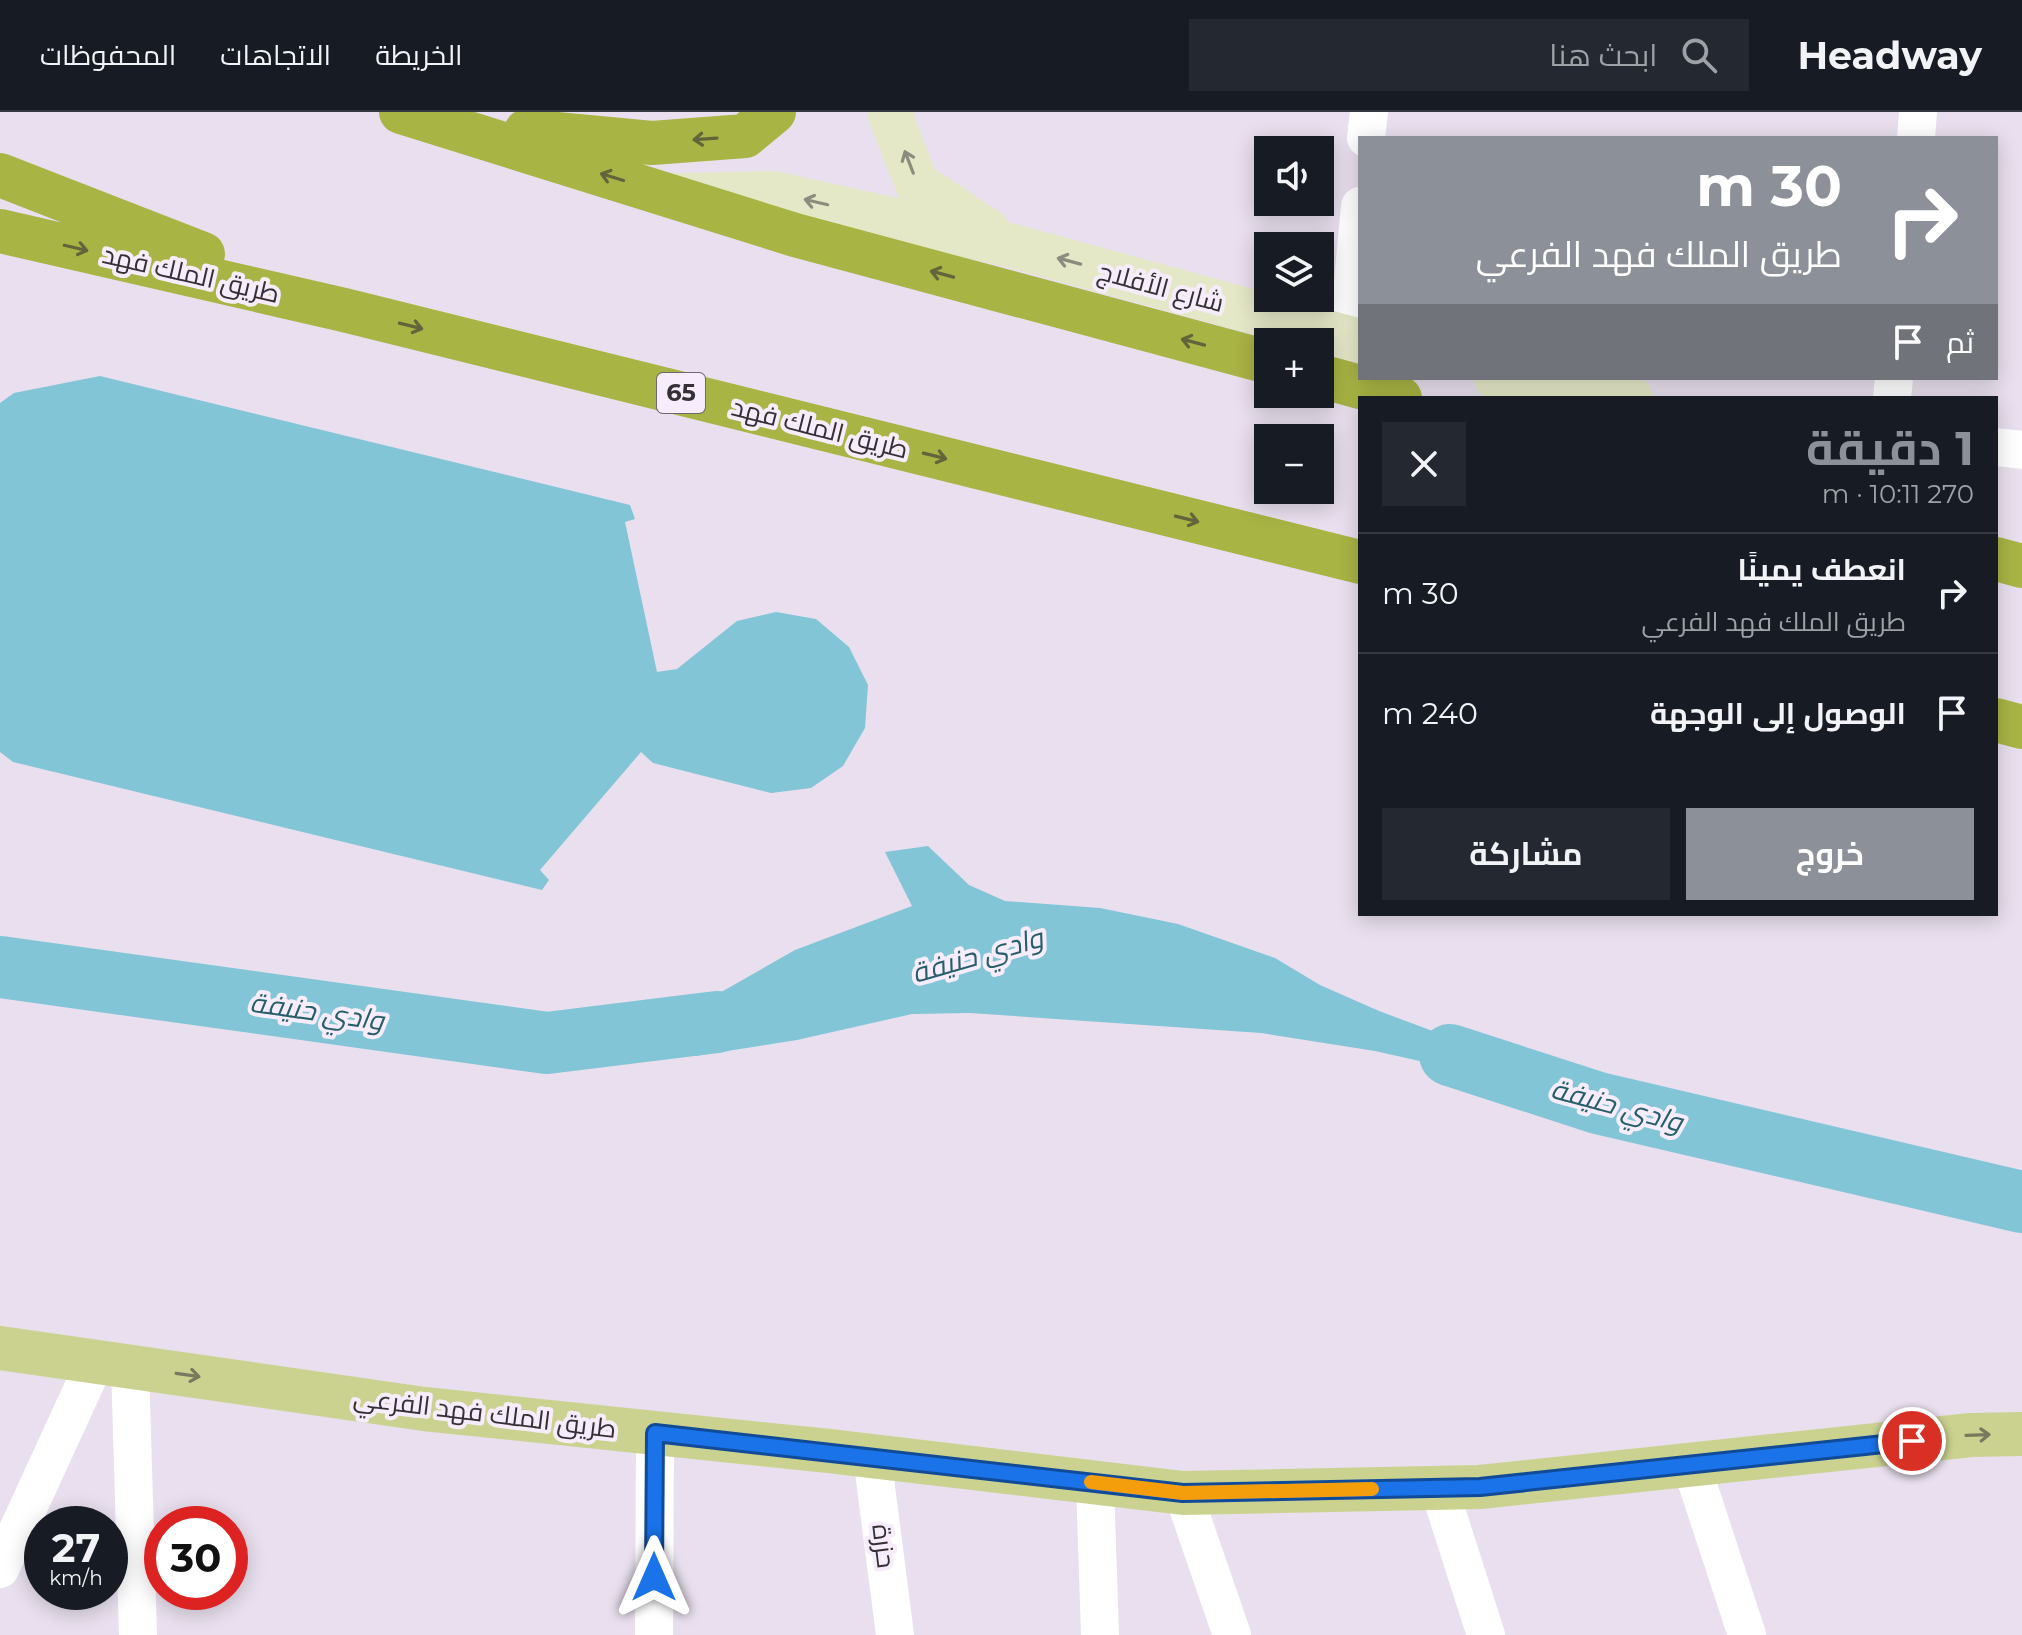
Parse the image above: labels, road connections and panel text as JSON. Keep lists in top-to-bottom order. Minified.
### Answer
{"streets":{"highway":["طريق الملك فهد","65"],"main road":["طريق الملك فهد الفرعي"],"street":["شارع الأفلاج","حزرة"]},"crossings":[["طريق الملك فهد الفرعي","حزرة"]],"one_way":["شارع الأفلاج","طريق الملك فهد الفرعي"],"water":["وادي حنيفة"],"page":{"header":"Headway","search":"ابحث هنا","nav":["الخريطة","الاتجاهات","المحفوظات"],"map_buttons":["+","−"],"turn":["30 m","طريق الملك فهد الفرعي"],"then":"ثم","heading":["1 دقيقة","270 m · 10:11"],"list":[{"name":"انعطف يمينًا","note":"طريق الملك فهد الفرعي","value":"30 m"},{"name":"الوصول إلى الوجهة","value":"240 m"}],"buttons":["خروج","مشاركة"],"speed":"27 km/h","limit":"30"}}
